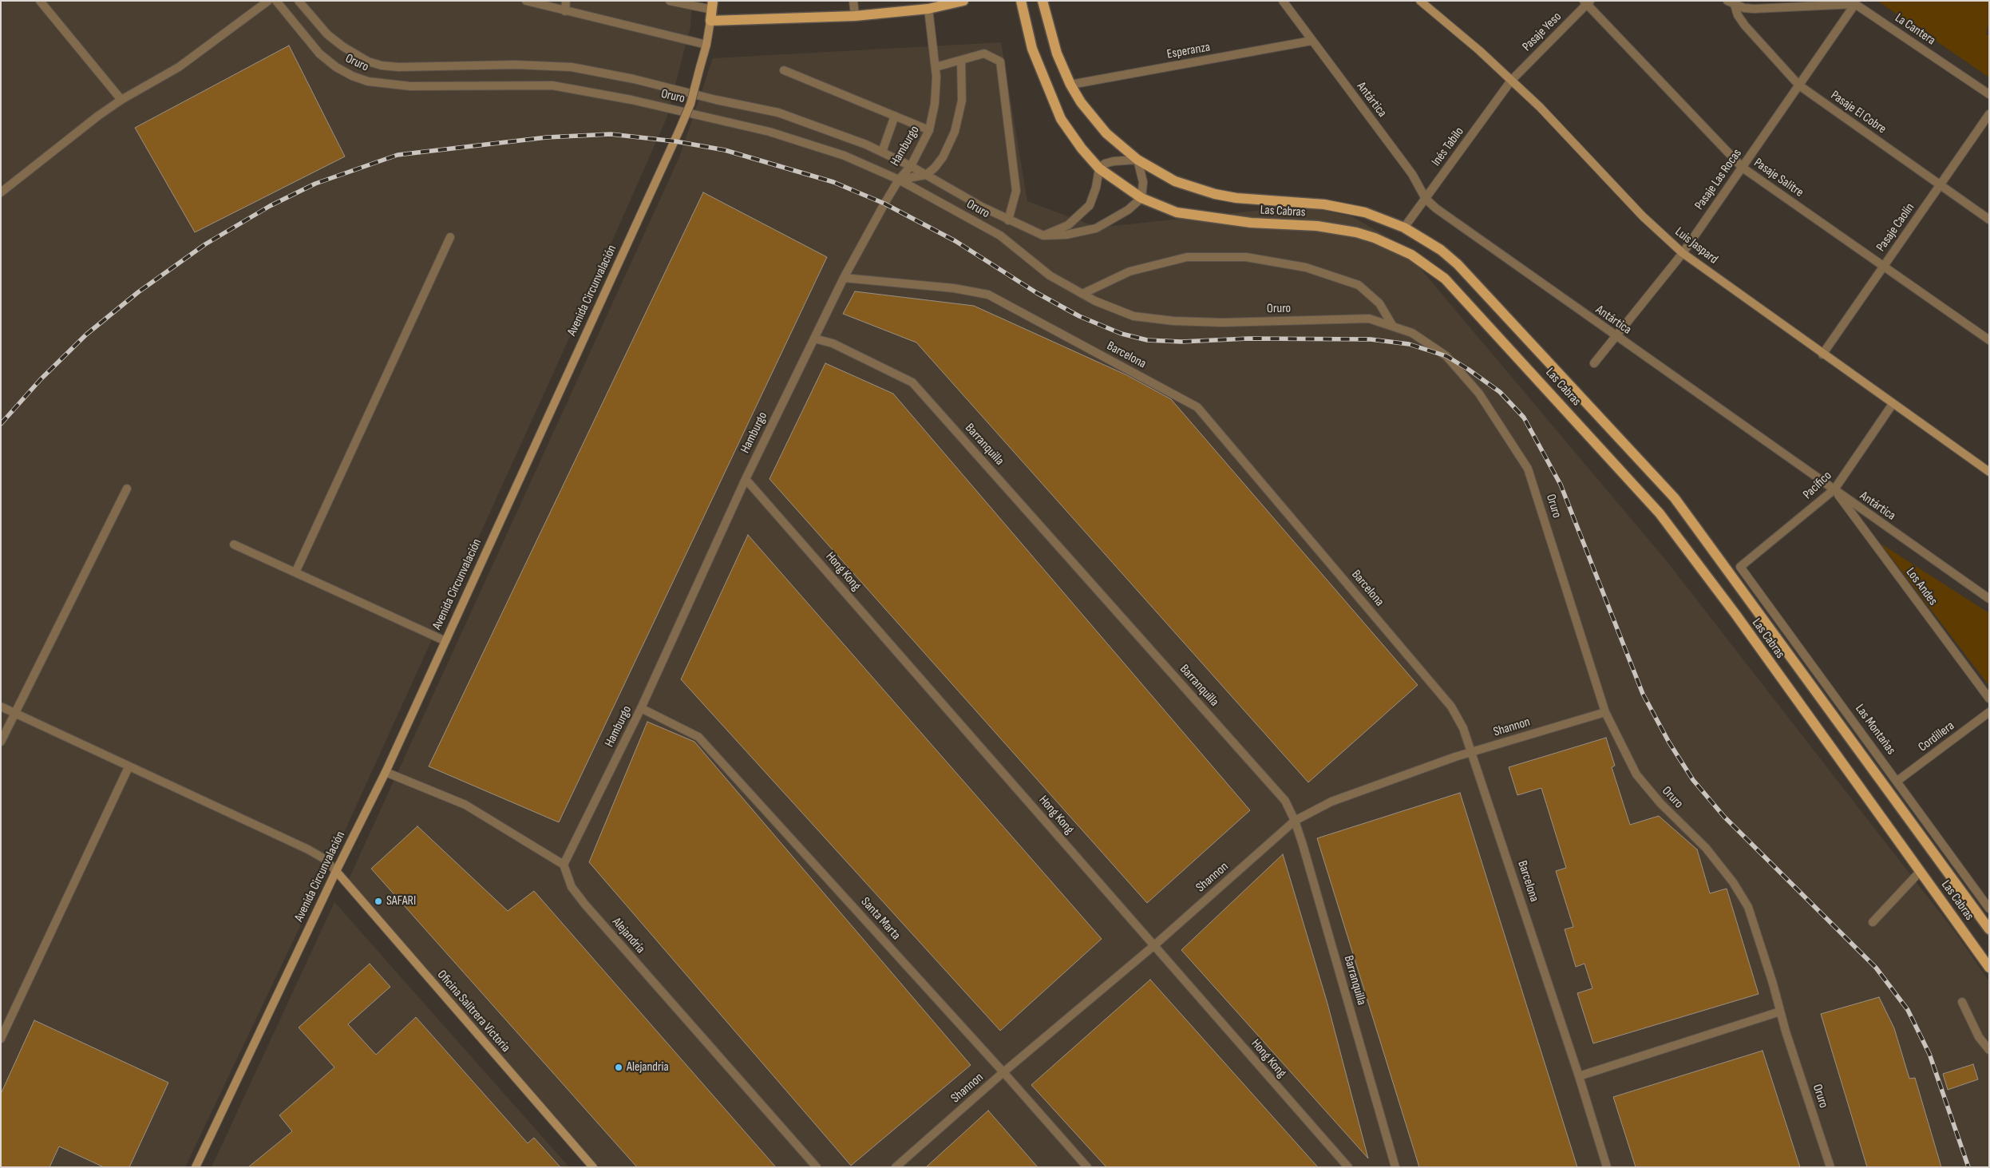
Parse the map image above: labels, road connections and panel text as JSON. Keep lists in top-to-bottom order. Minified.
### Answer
{"streets":{"main road":["Las Cabras","Avenida Circunvalación"],"street":["La Cantera","Pasaje Yeso","Esperanza","Oruro","Antártica","Pasaje El Cobre","Hamburgo","Inés Tabilo","Pasaje Salitre","Pasaje Las Rocas","Pasaje Caolín","Luis Jaspard","Barcelona","Barranquilla","Pacífico","Hong Kong","Los Andes","Shannon","Las Montañas","Cordillera","Santa Marta","Alejandría","Oficina Salitrera Victoria"]},"crossings":[["La Cantera","Pasaje Las Rocas"],["Pasaje Yeso","Inés Tabilo"],["Pasaje Yeso","Pasaje Salitre"],["Pasaje Yeso","Luis Jaspard"],["Esperanza","Antártica"],["Esperanza","Las Cabras"],["Oruro","Hamburgo"],["Oruro","Shannon"],["Antártica","Inés Tabilo"],["Antártica","Pasaje Las Rocas"],["Antártica","Pacífico"],["Antártica","Los Andes"],["Pasaje El Cobre","Pasaje Las Rocas"],["Pasaje El Cobre","Pasaje Caolín"],["Hamburgo","Barcelona"],["Hamburgo","Barranquilla"],["Hamburgo","Hong Kong"],["Hamburgo","Santa Marta"],["Hamburgo","Alejandría"],["Inés Tabilo","Las Cabras"],["Inés Tabilo","Luis Jaspard"],["Pasaje Salitre","Pasaje Las Rocas"],["Pasaje Salitre","Pasaje Caolín"],["Pasaje Las Rocas","Luis Jaspard"],["Pasaje Caolín","Luis Jaspard"],["Luis Jaspard","Pacífico"],["Avenida Circunvalación","Oficina Salitrera Victoria"],["Barcelona","Shannon"],["Barranquilla","Shannon"],["Pacífico","Los Andes"],["Pacífico","Las Montañas"],["Hong Kong","Shannon"],["Shannon","Santa Marta"],["Las Montañas","Cordillera"]],"places":["SAFARI","Alejandria"]}
